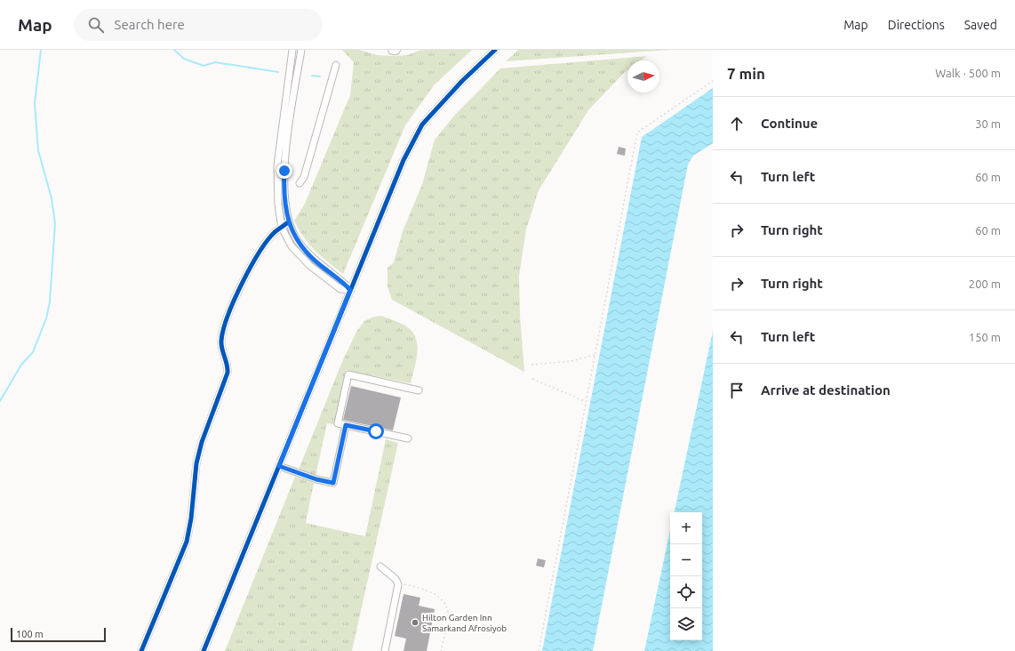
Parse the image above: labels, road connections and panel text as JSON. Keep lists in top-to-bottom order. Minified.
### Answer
{"places":["Hilton Garden Inn Samarkand Afrosiyob"],"scale_bar":"100 m","north":"right","page":{"header":"Map","search":"Search here","nav":["Map","Directions","Saved"],"heading":["7 min","Walk · 500 m"],"list":[["Continue","30 m"],["Turn left","60 m"],["Turn right","60 m"],["Turn right","200 m"],["Turn left","150 m"],"Arrive at destination"],"map_buttons":["+","−"],"scale":"100 m"}}
